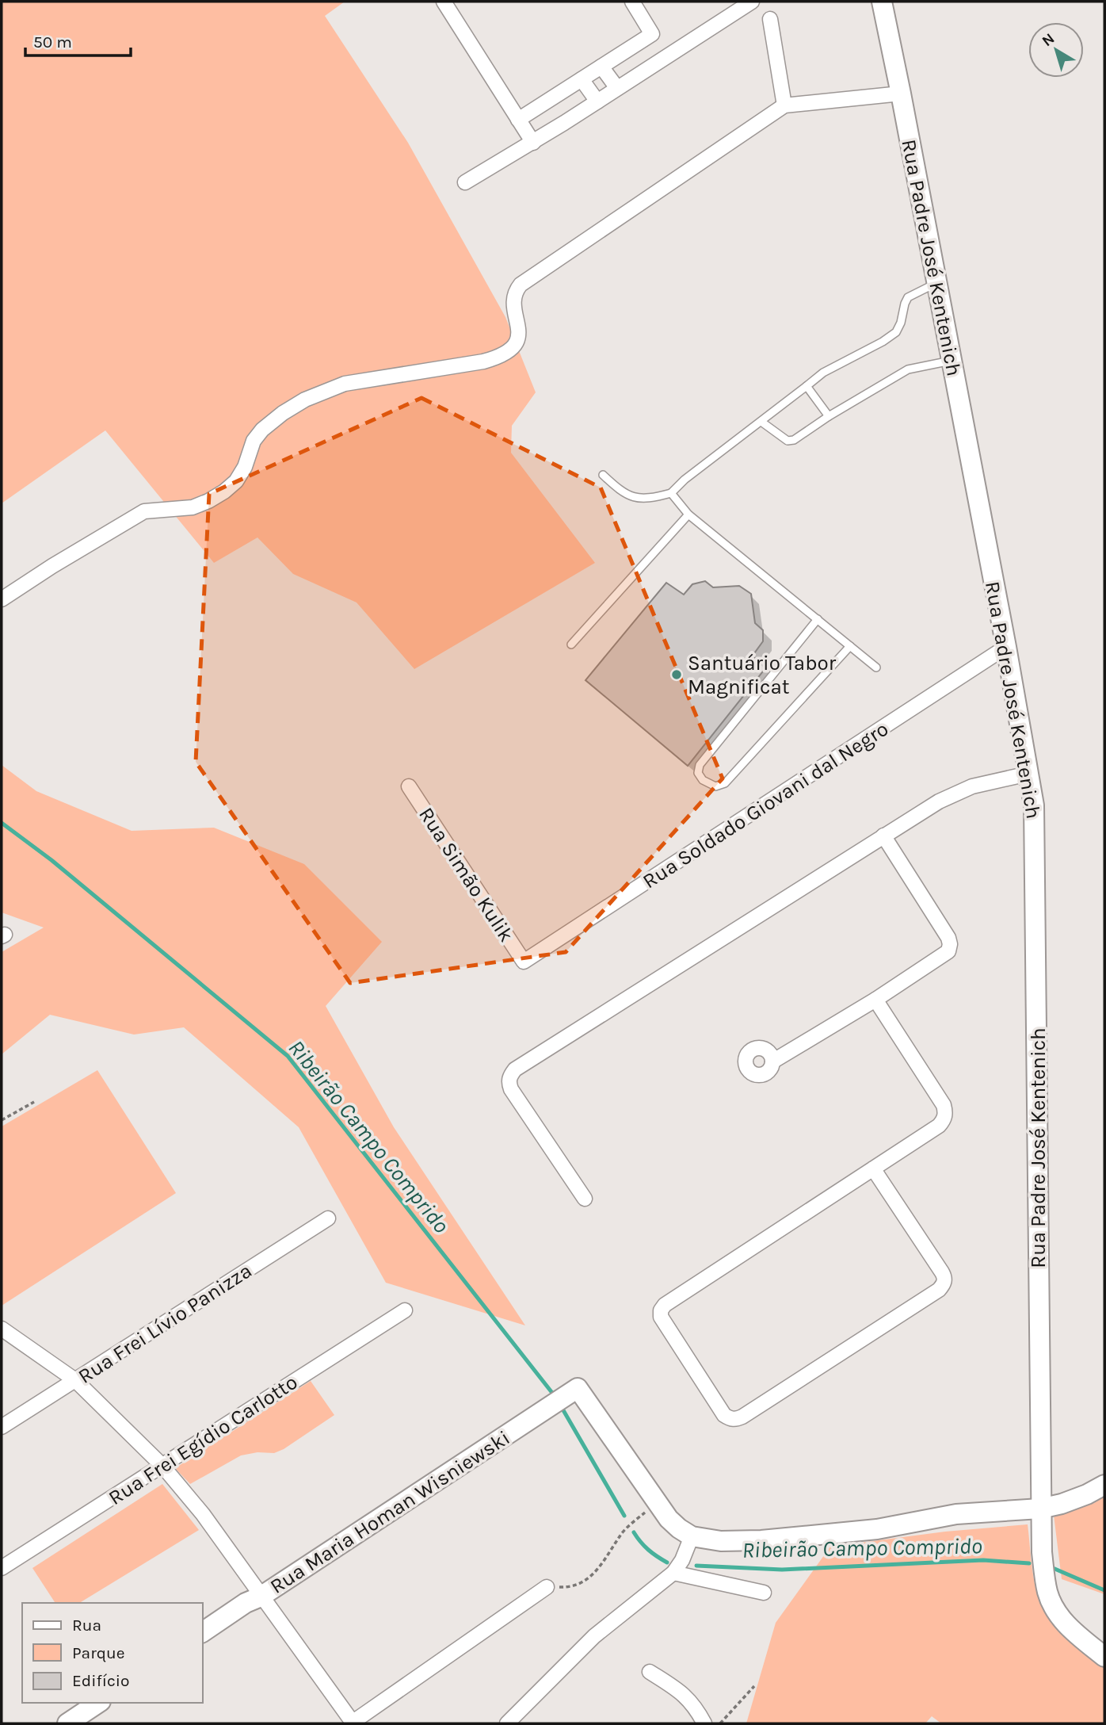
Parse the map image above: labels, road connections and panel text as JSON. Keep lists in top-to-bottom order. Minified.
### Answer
{"streets":{"street":["Rua Padre José Kentenich","Rua Soldado Giovani dal Negro","Rua Simão Kulik","Rua Frei Lívio Panizza","Rua Frei Egídio Carlotto","Rua Maria Homan Wisniewski"]},"crossings":[["Rua Padre José Kentenich","Rua Soldado Giovani dal Negro"],["Rua Soldado Giovani dal Negro","Rua Simão Kulik"]],"water":["Ribeirão Campo Comprido"],"places":["Santuário Tabor Magnificat"],"legend":["Rua","Parque","Edifício"],"scale_bar":"50 m","north":"top left"}
